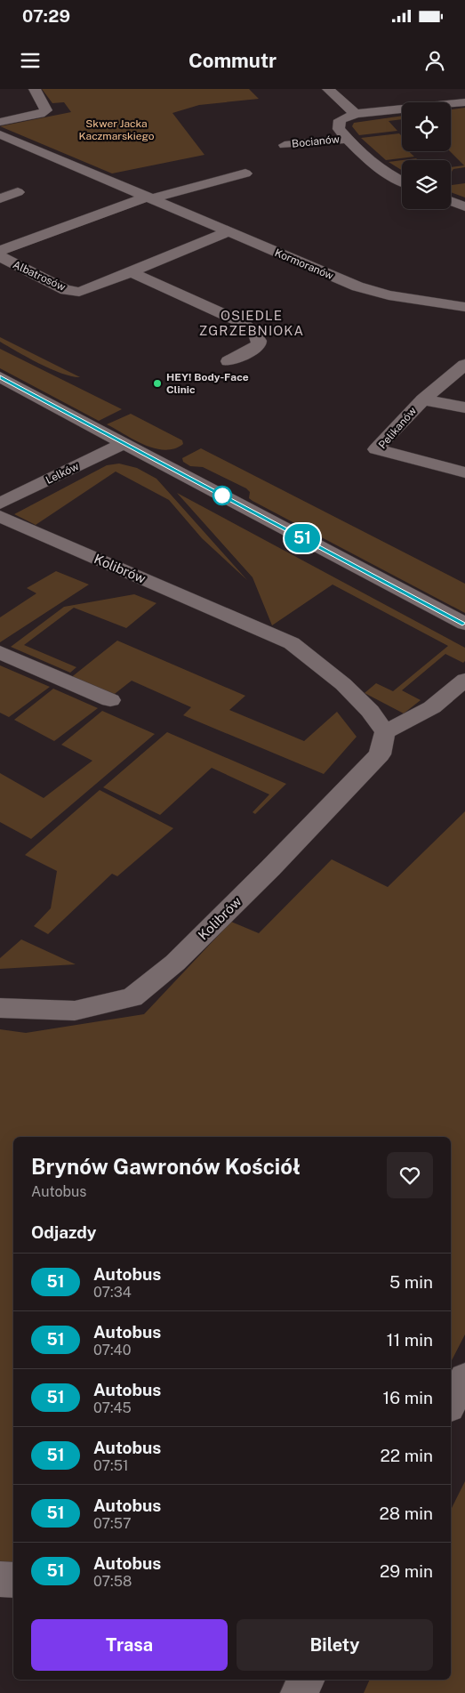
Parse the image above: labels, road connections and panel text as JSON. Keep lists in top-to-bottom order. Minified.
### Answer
{"streets":{"street":["Bocianów","Kormoranów","Albatrosów","Pelikanów","Lelków","Kolibrów"]},"crossings":[["Kormoranów","Albatrosów"]],"districts":["OSIEDLE ZGRZEBNIOKA"],"parks":["Skwer Jacka Kaczmarskiego"],"places":["HEY! Body-Face Clinic"],"lines":["bus line 51"],"page":{"status":"07:29","header":"Commutr","on_map":"51","heading":[["Brynów Gawronów Kościół","Autobus"],"Odjazdy"],"list":[{"mark":"51","name":"Autobus","note":"07:34","value":"5 min"},{"mark":"51","name":"Autobus","note":"07:40","value":"11 min"},{"mark":"51","name":"Autobus","note":"07:45","value":"16 min"},{"mark":"51","name":"Autobus","note":"07:51","value":"22 min"},{"mark":"51","name":"Autobus","note":"07:57","value":"28 min"},{"mark":"51","name":"Autobus","note":"07:58","value":"29 min"}],"buttons":["Trasa","Bilety"]}}
